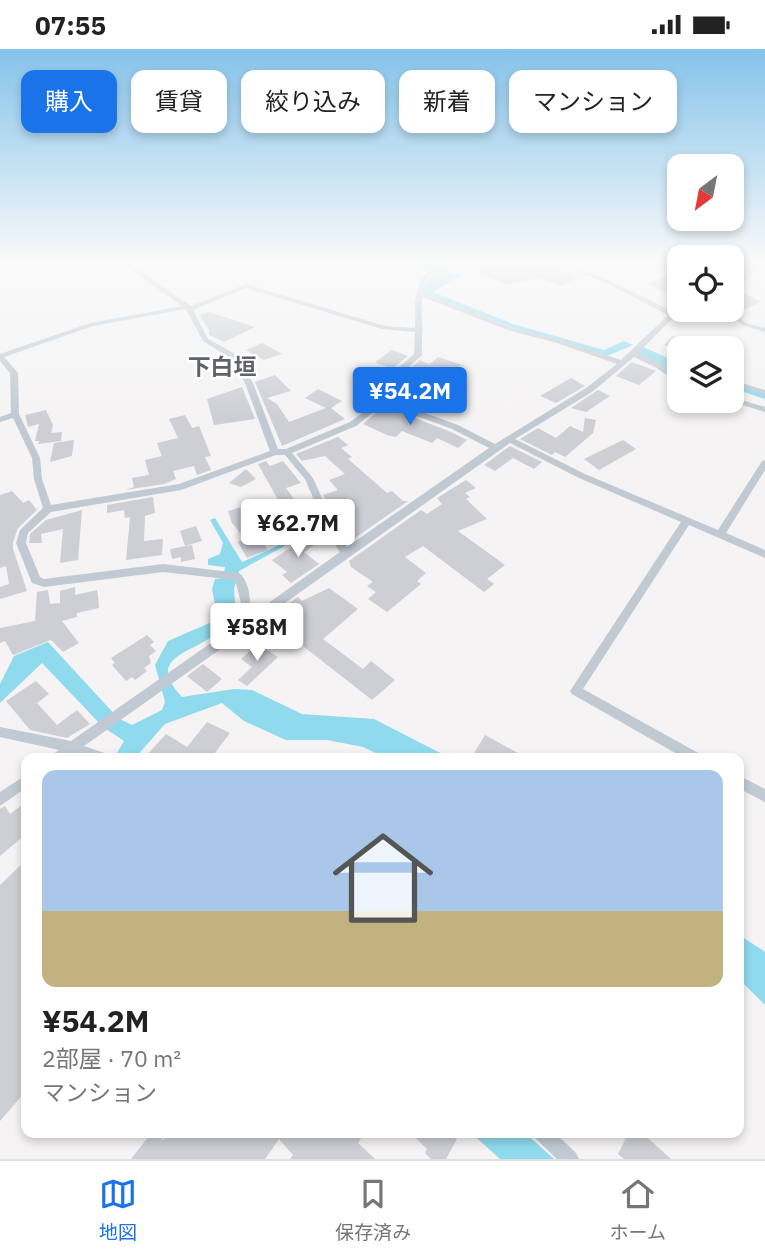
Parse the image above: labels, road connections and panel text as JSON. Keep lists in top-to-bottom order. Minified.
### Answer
{"districts":["下白垣"],"north":"bottom left","page":{"status":"07:55","chip":["購入","賃貸","絞り込み","新着","マンション"],"price":["¥54.2M","¥62.7M","¥58M"],"list":[{"name":"¥54.2M","note":"2部屋 · 70 m² · マンション"}],"tabs":["地図","保存済み","ホーム"]}}
